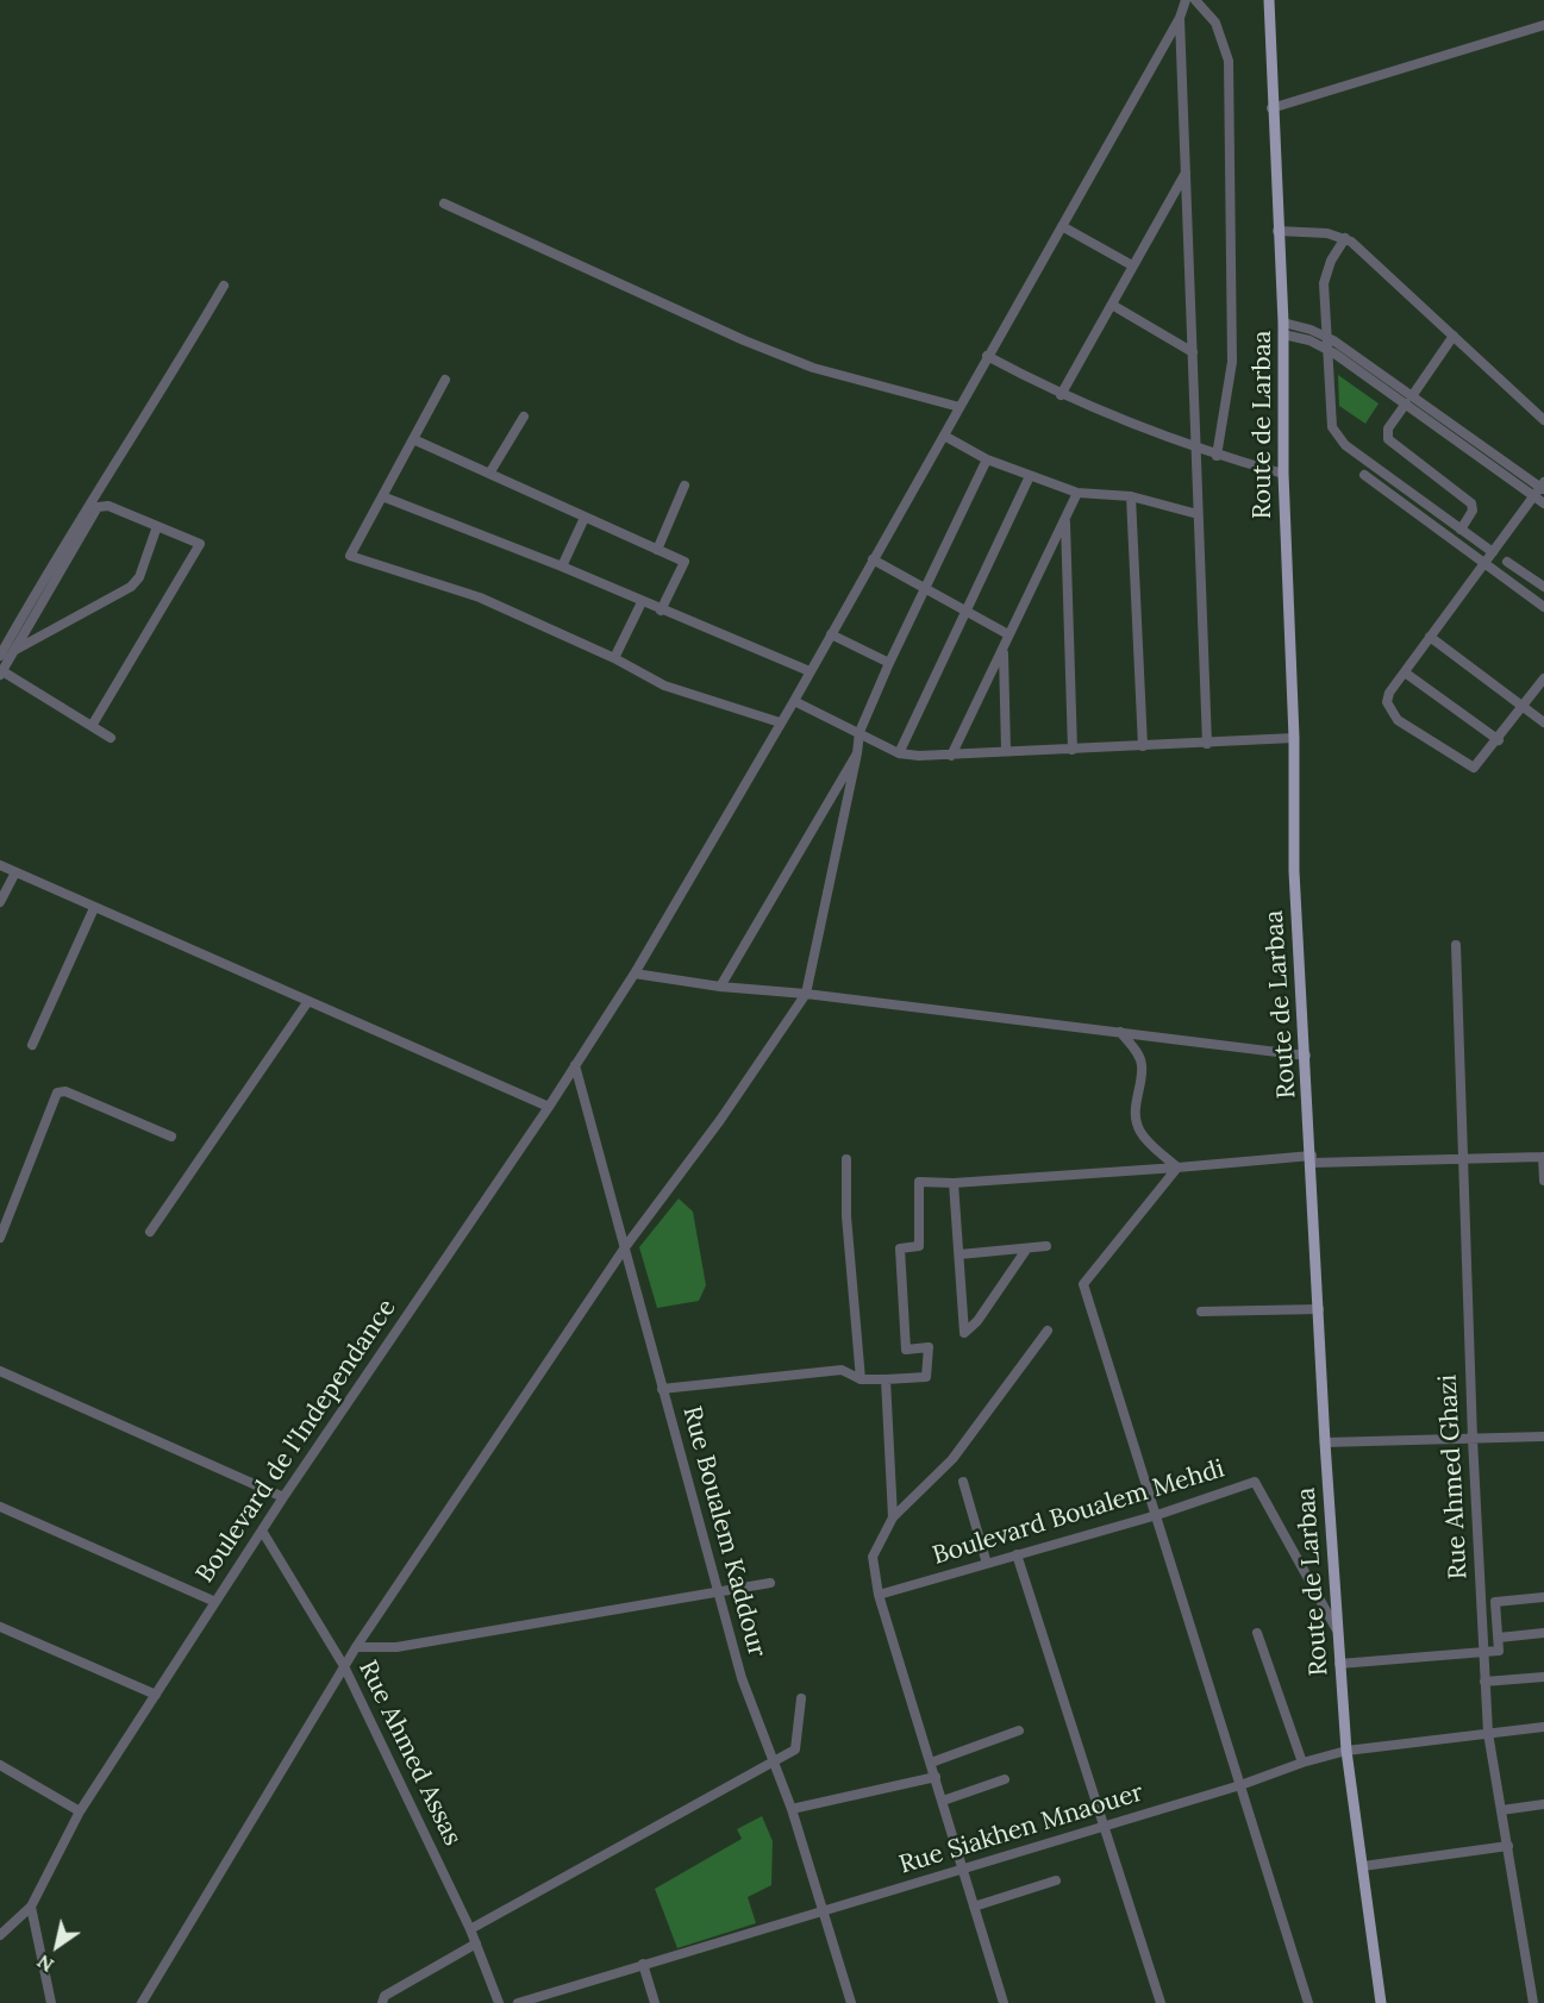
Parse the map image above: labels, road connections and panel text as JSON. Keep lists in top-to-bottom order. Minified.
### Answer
{"streets":{"main road":["Route de Larbaa"],"street":["Boulevard de l'Independance","Rue Ahmed Ghazi","Boulevard Boualem Mehdi","Rue Boualem Kaddour","Rue Ahmed Assas","Rue Siakhen Mnaouer"]},"crossings":[["Route de Larbaa","Boulevard Boualem Mehdi"],["Route de Larbaa","Rue Siakhen Mnaouer"],["Boulevard de l'Independance","Rue Boualem Kaddour"],["Boulevard de l'Independance","Rue Ahmed Assas"],["Rue Ahmed Ghazi","Rue Siakhen Mnaouer"],["Rue Boualem Kaddour","Rue Siakhen Mnaouer"]],"north":"bottom left"}
